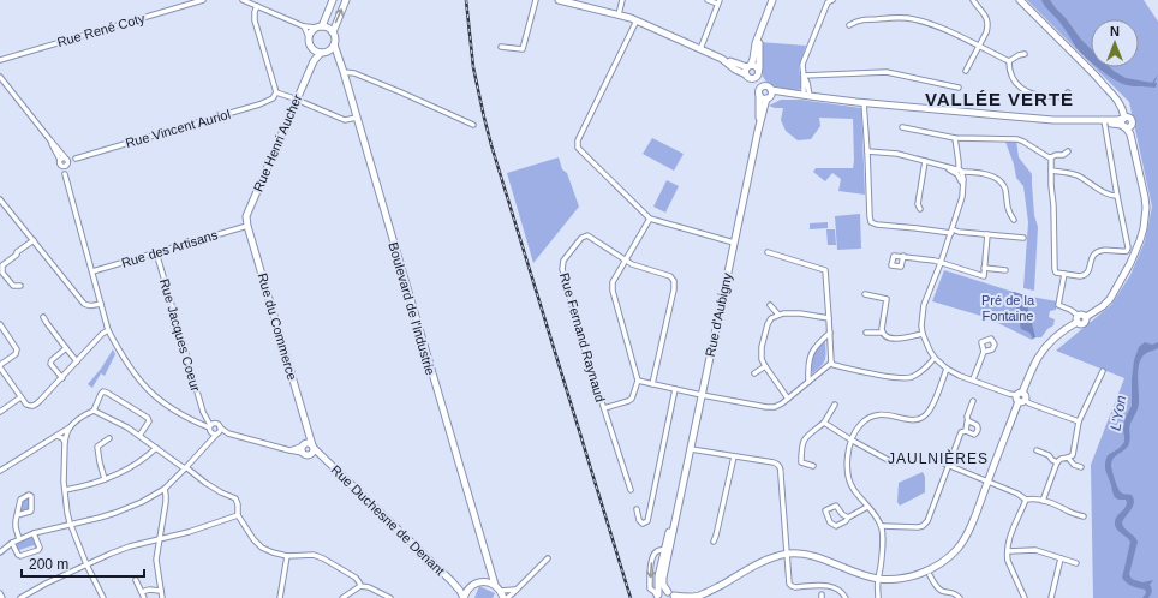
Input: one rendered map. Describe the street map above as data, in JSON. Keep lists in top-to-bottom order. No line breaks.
{"streets":{"street":["Rue René Coty","Rue Vincent Auriol","Rue Henri Aucher","Rue des Artisans","Boulevard de l'Industrie","Rue d'Aubigny","Rue du Commerce","Rue Jacques Coeur","Rue Fernand Raynaud","Rue Duchesne de Denant"]},"crossings":[["Rue Henri Aucher","Rue des Artisans"],["Rue Henri Aucher","Boulevard de l'Industrie"],["Rue Henri Aucher","Rue du Commerce"],["Rue des Artisans","Rue du Commerce"],["Rue des Artisans","Rue Jacques Coeur"],["Rue du Commerce","Rue Duchesne de Denant"]],"districts":["VALLÉE VERTE","JAULNIÈRES"],"water":["L'Yon"],"parks":["Pré de la Fontaine"],"scale_bar":"200 m","north":"top"}
